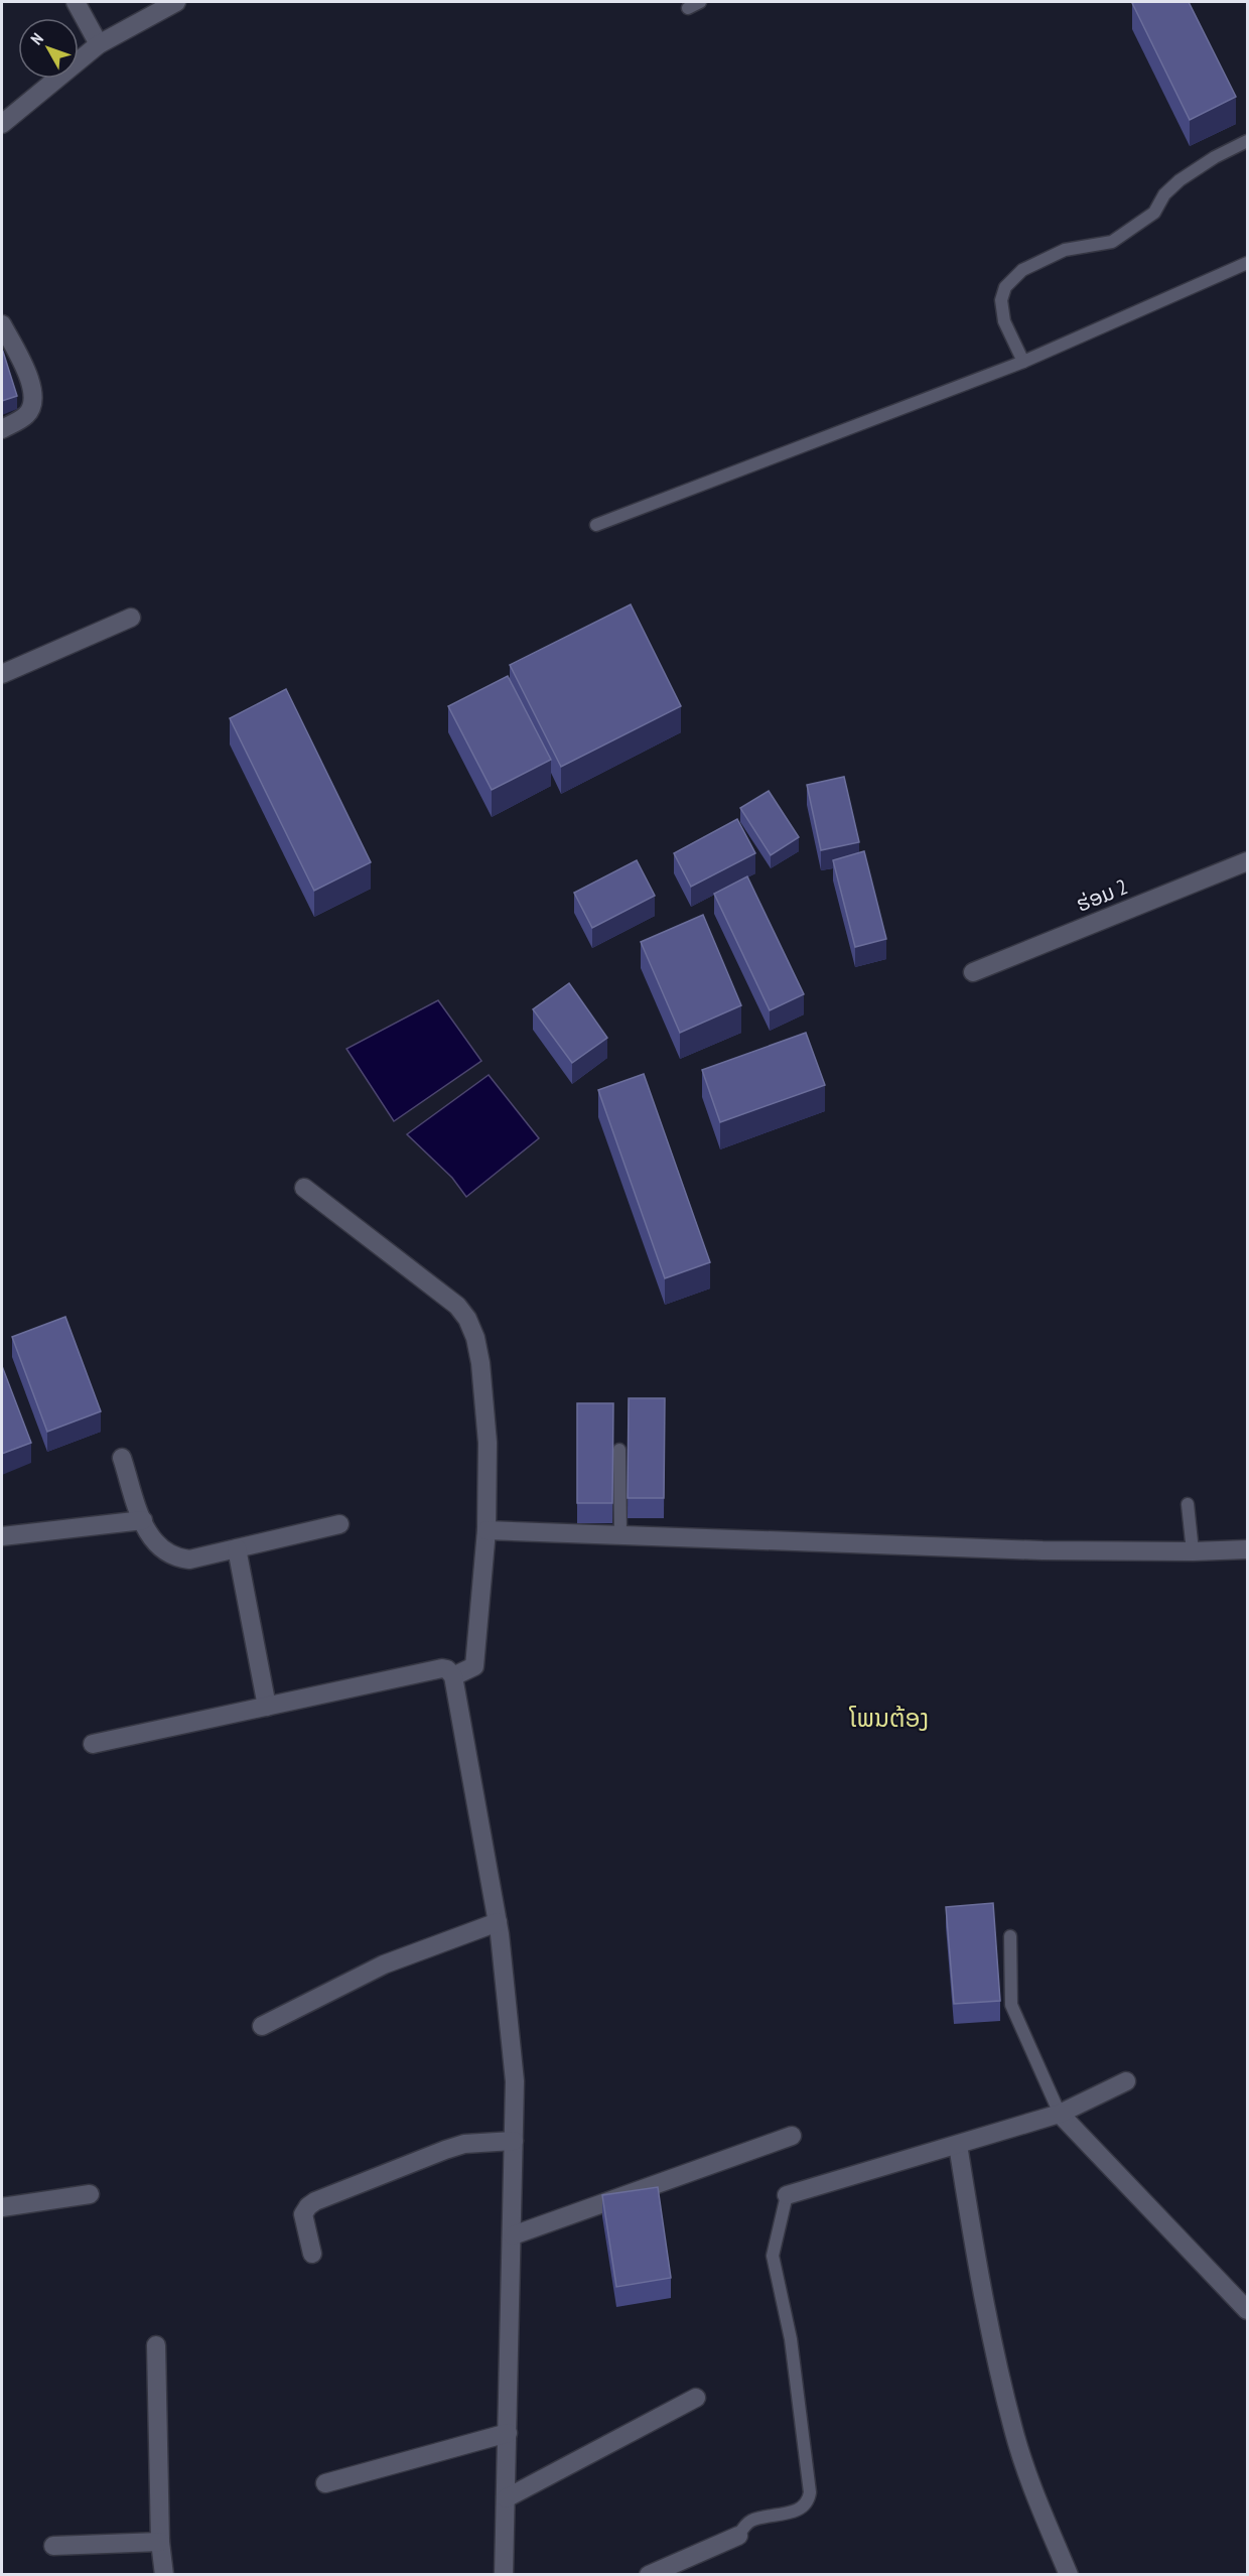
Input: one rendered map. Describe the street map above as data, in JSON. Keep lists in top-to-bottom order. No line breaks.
{"streets":{"street":["ຮ່ອມ 2"]},"districts":["ໂພນຕ້ອງ"],"north":"top left"}
